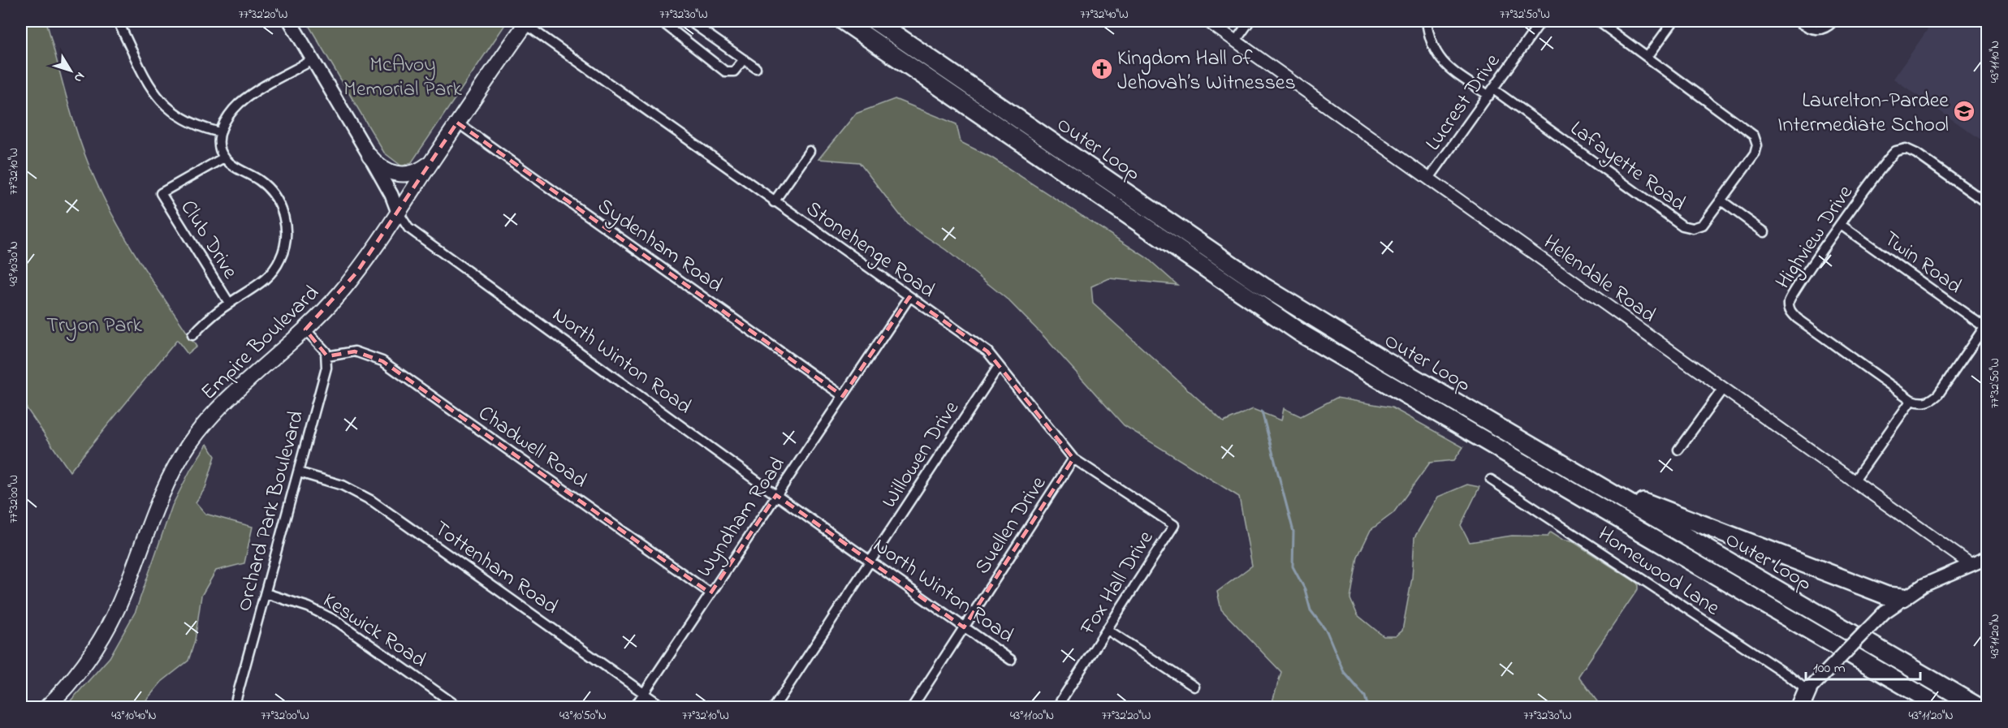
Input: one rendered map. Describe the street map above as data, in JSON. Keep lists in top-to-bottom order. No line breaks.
{"streets":{"highway":["Outer Loop"],"main road":["Empire Boulevard","North Winton Road"],"street":["Lucrest Drive","Lafayette Road","Highview Drive","Club Drive","Sydenham Road","Stonehenge Road","Twin Road","Helendale Road","Chadwell Road","Willowen Drive","Orchard Park Boulevard","Wyndham Road","Suellen Drive","Tottenham Road","Homewood Lane","Fox Hall Drive","Keswick Road"]},"crossings":[["Lucrest Drive","Lafayette Road"],["Lucrest Drive","Helendale Road"],["Highview Drive","Twin Road"],["Sydenham Road","Empire Boulevard"],["Sydenham Road","Wyndham Road"],["Stonehenge Road","Empire Boulevard"],["Stonehenge Road","Willowen Drive"],["Stonehenge Road","Wyndham Road"],["Stonehenge Road","Suellen Drive"],["Stonehenge Road","Fox Hall Drive"],["Empire Boulevard","North Winton Road"],["North Winton Road","Willowen Drive"],["North Winton Road","Wyndham Road"],["North Winton Road","Suellen Drive"],["Chadwell Road","Orchard Park Boulevard"],["Chadwell Road","Wyndham Road"],["Orchard Park Boulevard","Tottenham Road"],["Orchard Park Boulevard","Keswick Road"],["Wyndham Road","Tottenham Road"]],"parks":["McAvoy Memorial Park","Tryon Park"],"places":{"church":["Kingdom Hall of Jehovah’s Witnesses"],"school or university":["Laurelton-Pardee Intermediate School"]},"scale_bar":"100 m","north":"bottom right","coordinates":["77°32'20\"W","77°32'30\"W","77°32'40\"W","77°32'50\"W","43°11'10\"N","77°32'10\"W","43°10'30\"N","77°32'00\"W","43°11'20\"N","43°10'40\"N","43°10'50\"N","43°11'00\"N"]}
